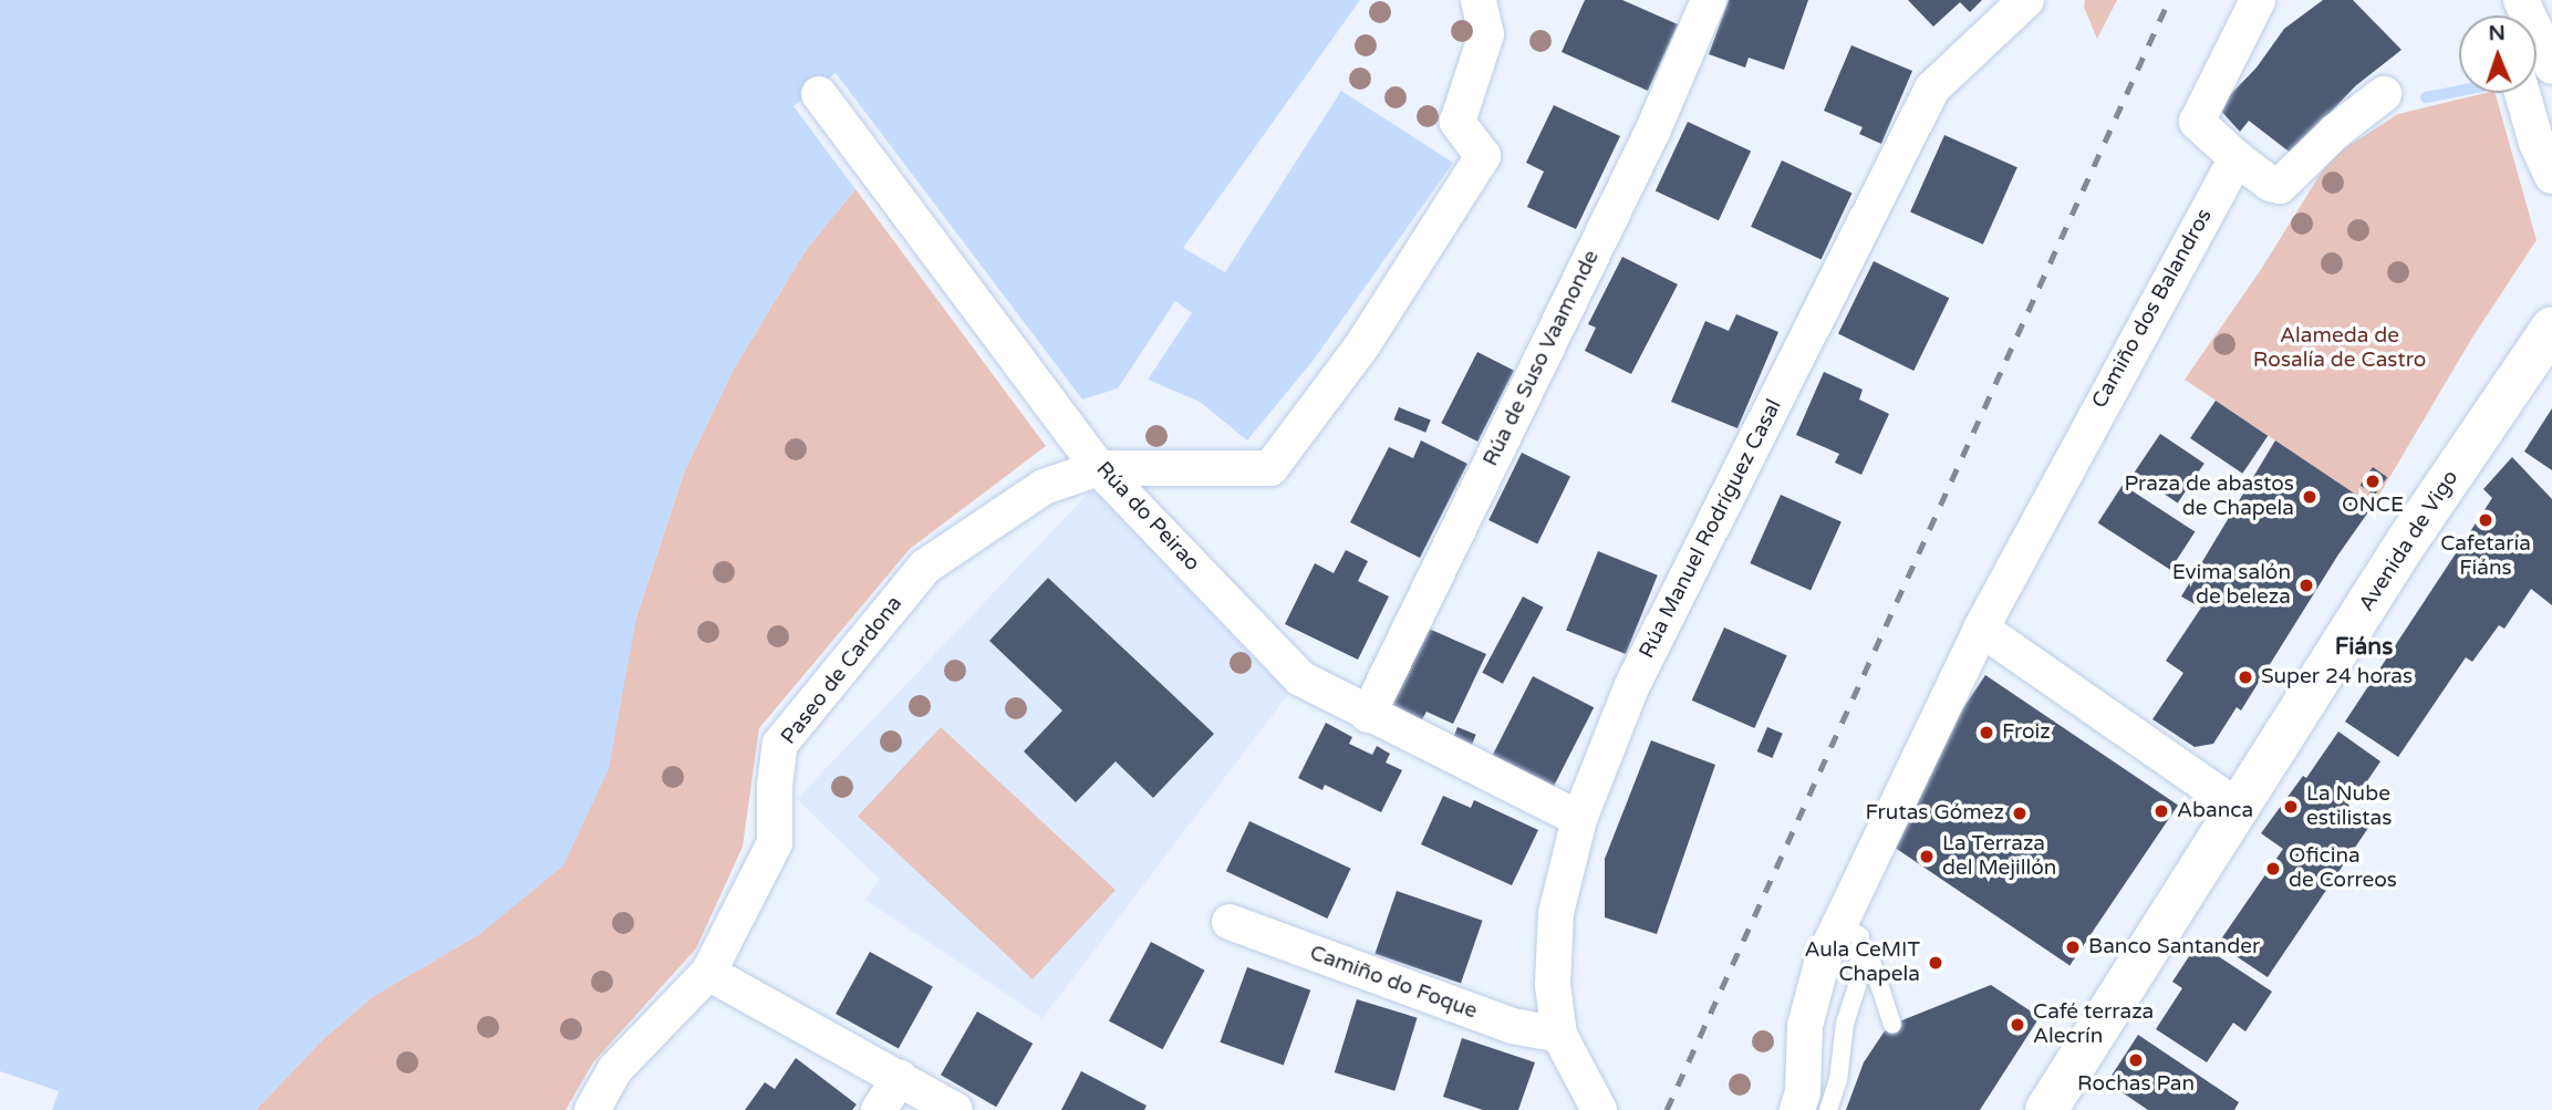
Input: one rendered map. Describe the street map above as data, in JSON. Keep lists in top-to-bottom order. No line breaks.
{"streets":{"main road":["Avenida de Vigo"],"street":["Camiño dos Balandros","Rúa de Suso Vaamonde","Rúa do Peirao","Rúa Manuel Rodríguez Casal","Paseo de Cardona","Camiño do Foque"]},"crossings":[["Rúa de Suso Vaamonde","Rúa do Peirao"],["Rúa do Peirao","Rúa Manuel Rodríguez Casal"],["Rúa do Peirao","Paseo de Cardona"],["Rúa Manuel Rodríguez Casal","Camiño do Foque"]],"districts":["Fiáns"],"parks":["Alameda de Rosalía de Castro"],"places":["ONCE","Praza de abastos de Chapela","Cafetaría Fiáns","Evima salón de beleza","Super 24 horas","Froiz","La Nube estilistas","Abanca","Frutas Gómez","La Terraza del Mejillón","Oficina de Correos","Banco Santander","Aula CeMIT Chapela","Café terraza Alecrín","Rochas Pan"],"north":"top"}
